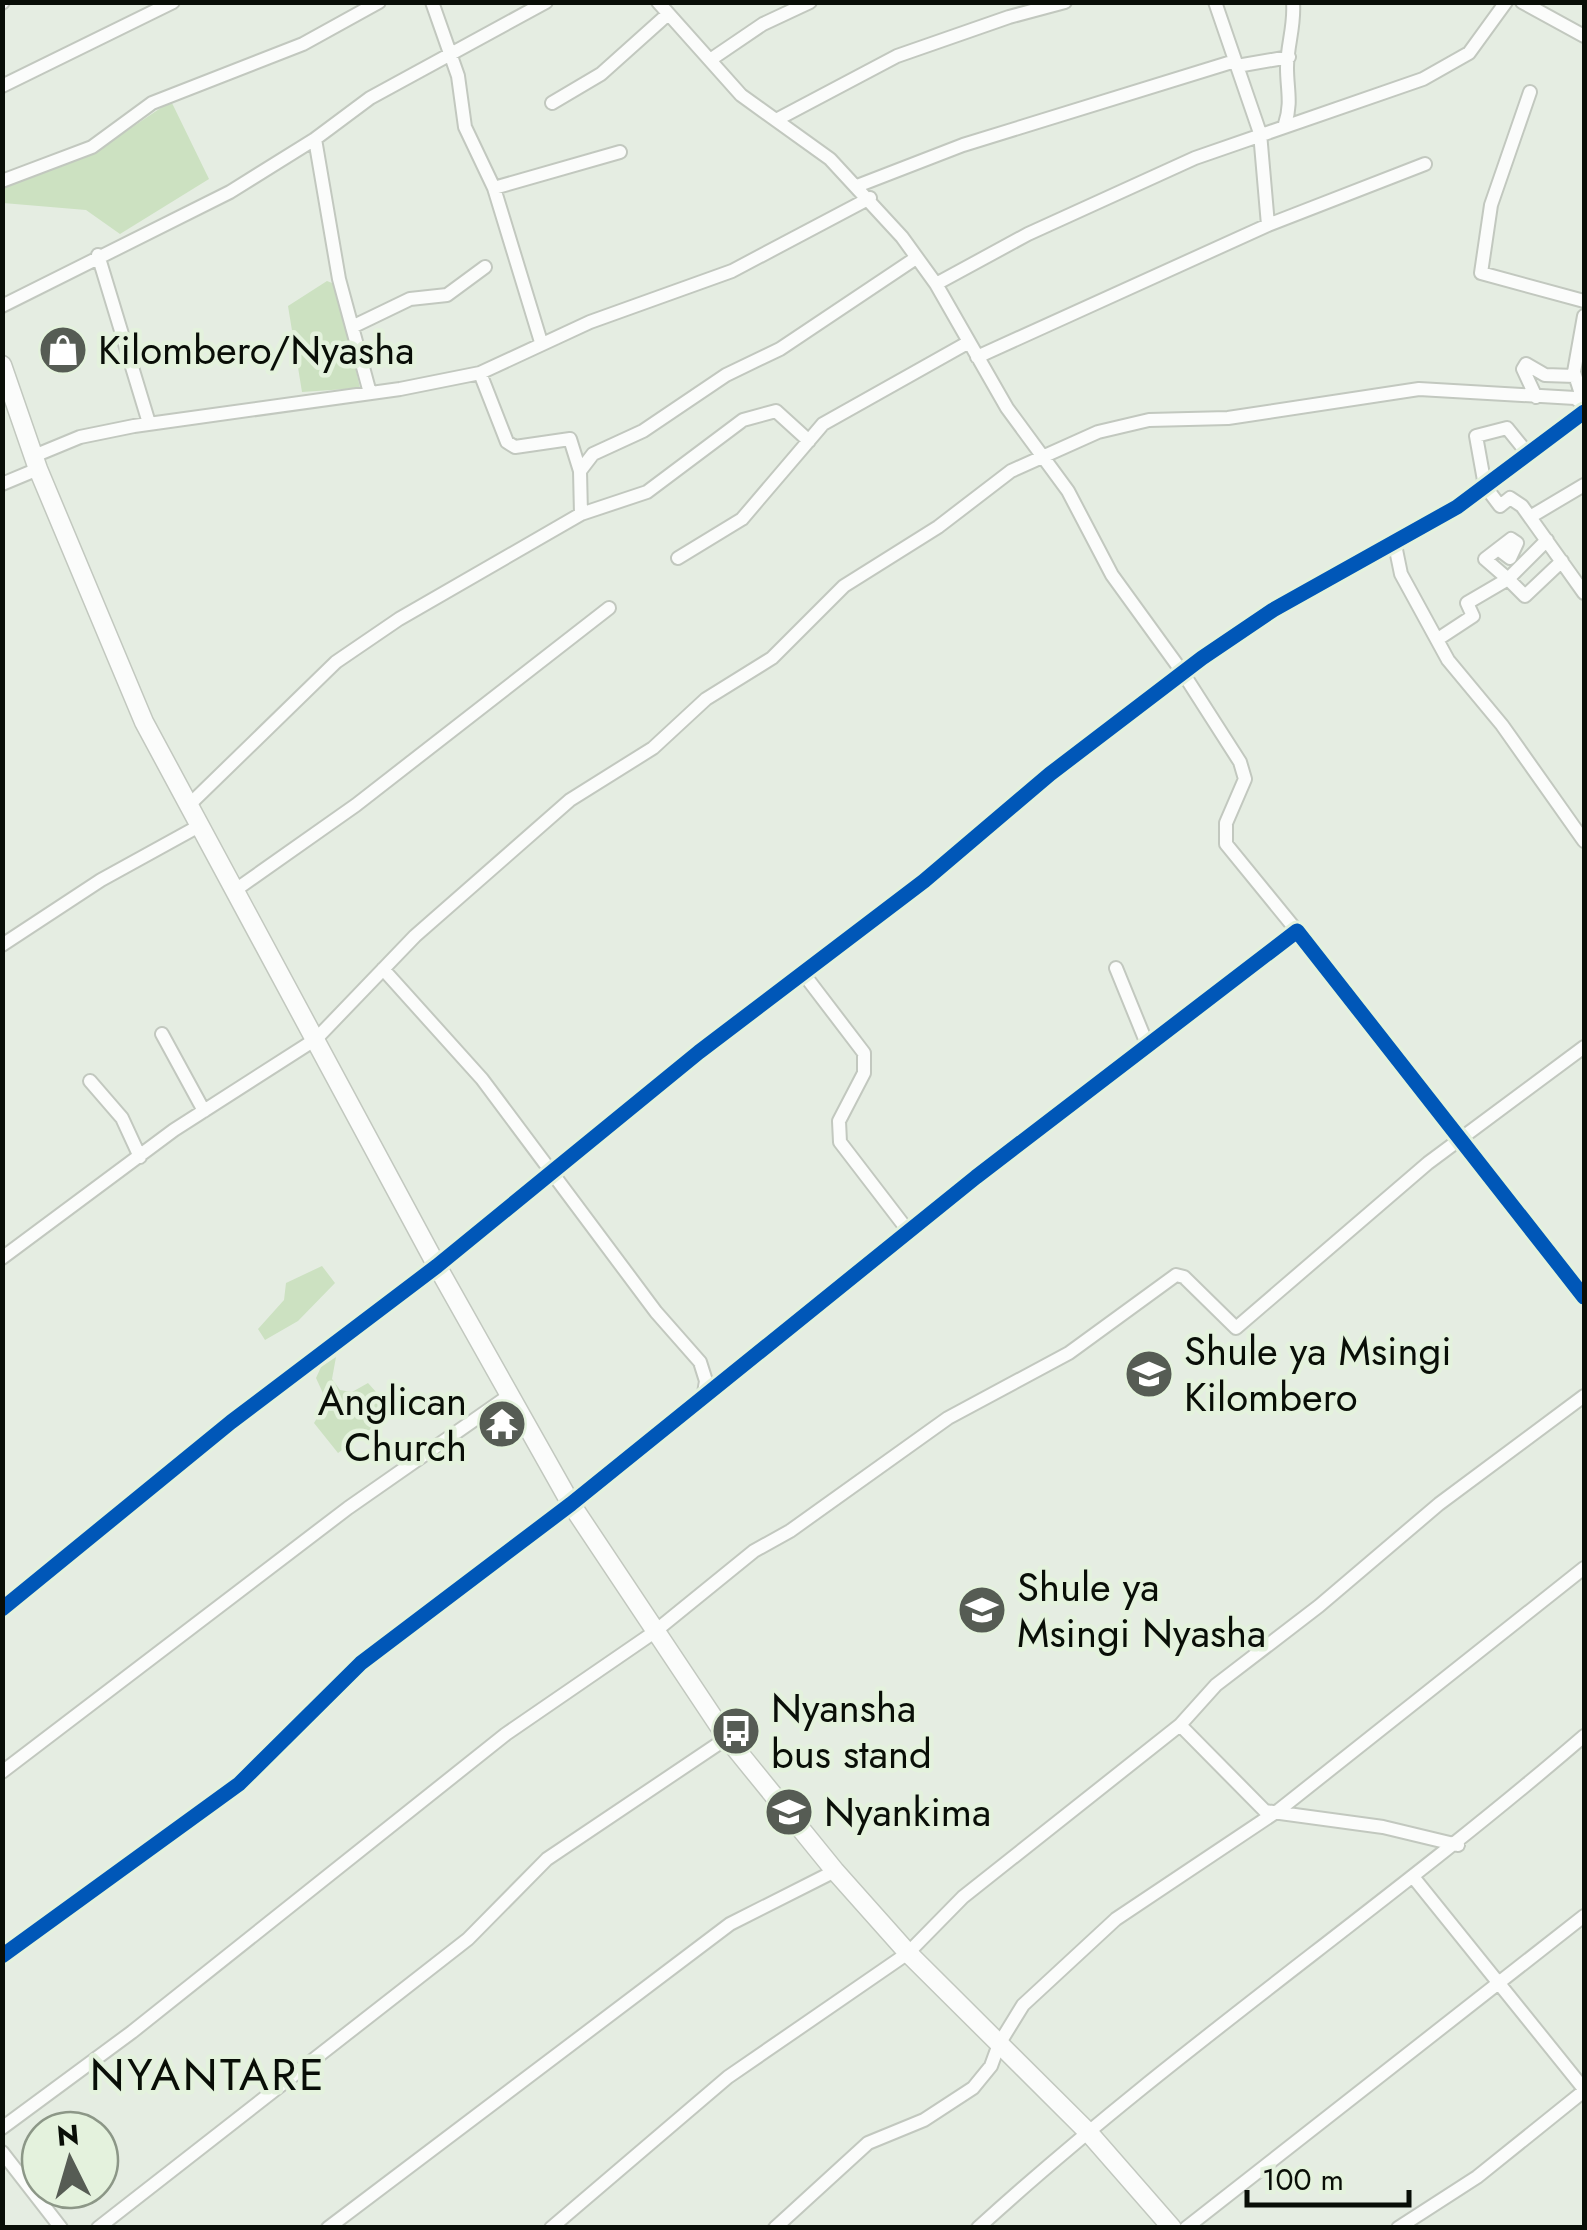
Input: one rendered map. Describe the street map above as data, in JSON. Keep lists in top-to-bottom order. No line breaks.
{"districts":["NYANTARE"],"places":{"shop":["Kilombero/Nyasha"],"school or university":["Shule ya Msingi Kilombero","Shule ya Msingi Nyasha","Nyankima"],"temple":["Anglican Church"],"bus stop":["Nyansha bus stand"]},"scale_bar":"100 m","north":"top"}
